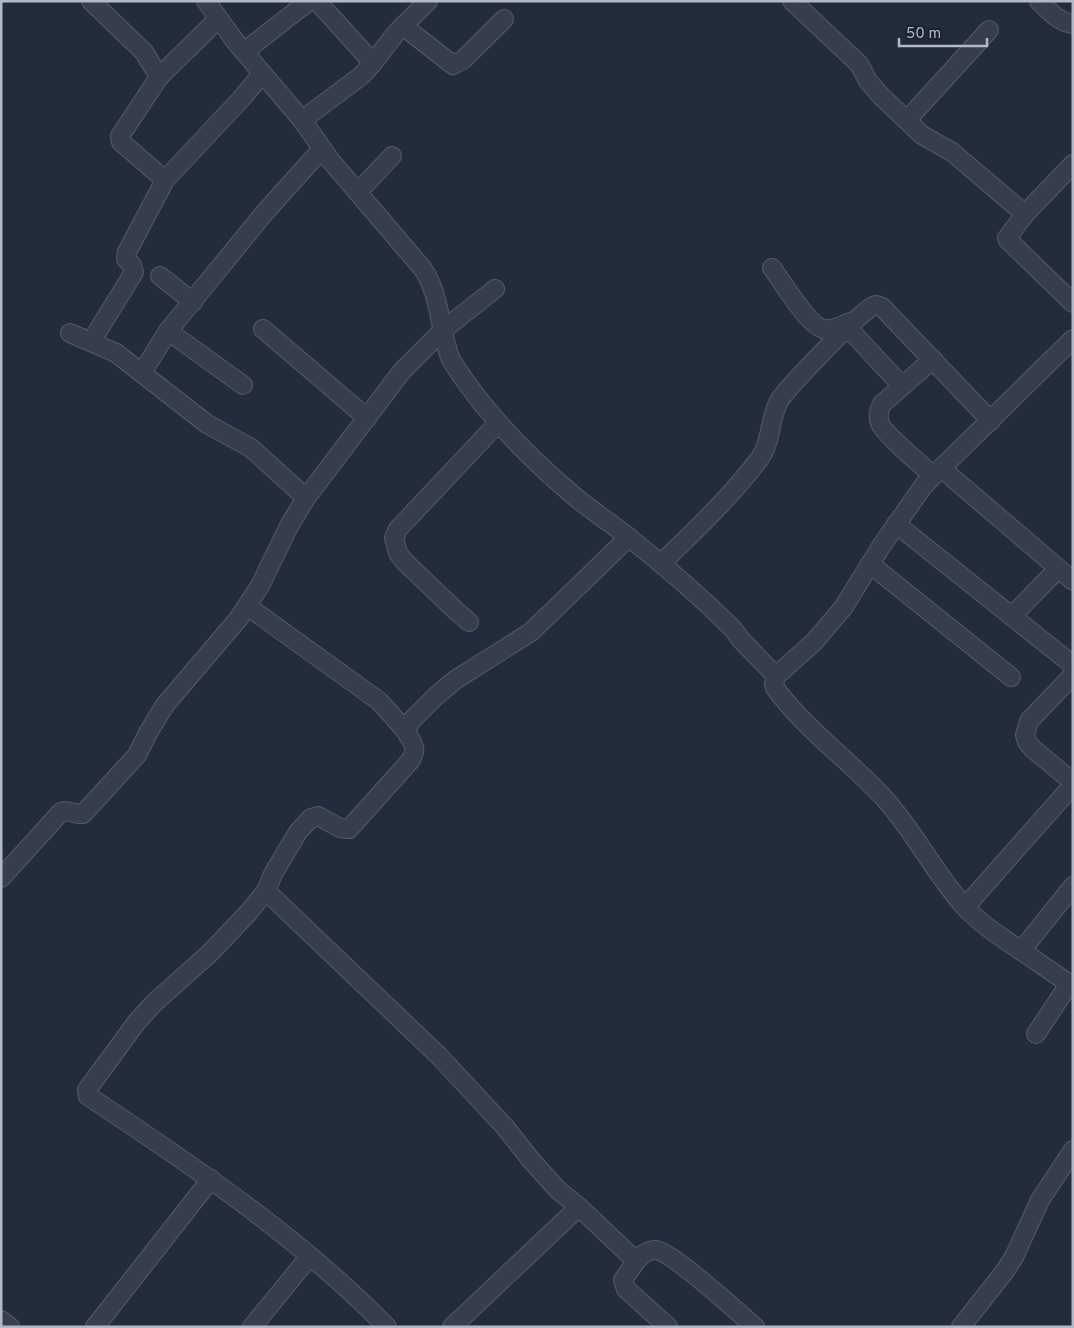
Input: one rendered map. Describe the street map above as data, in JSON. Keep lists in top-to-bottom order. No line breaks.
{"scale_bar":"50 m"}
